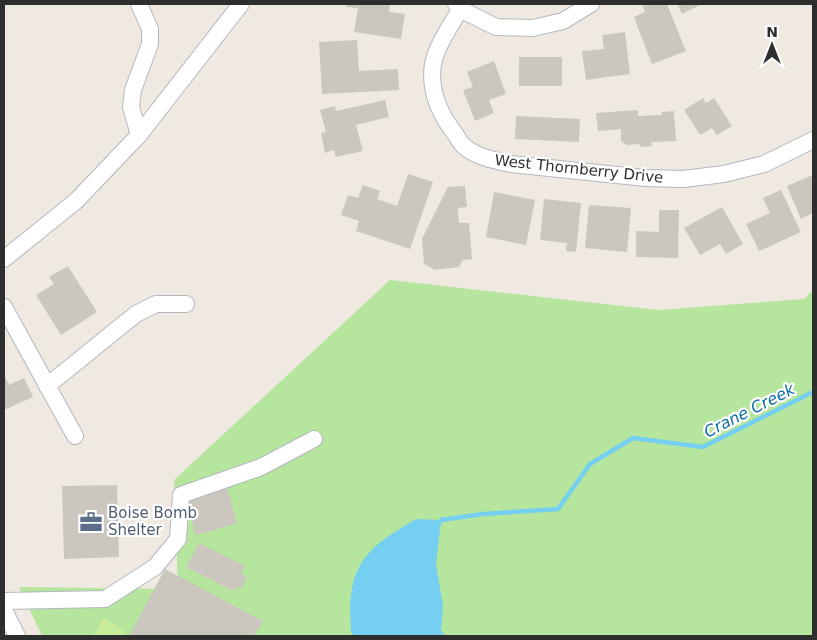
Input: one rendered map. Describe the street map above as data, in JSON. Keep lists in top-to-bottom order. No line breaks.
{"streets":{"street":["West Thornberry Drive"]},"water":["Crane Creek"],"places":{"office":["Boise Bomb Shelter"]},"north":"top"}
